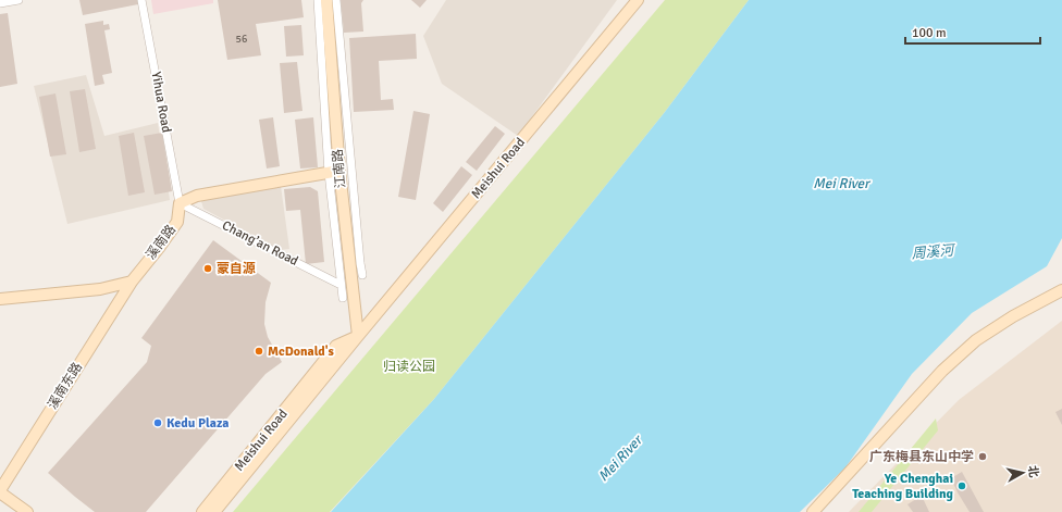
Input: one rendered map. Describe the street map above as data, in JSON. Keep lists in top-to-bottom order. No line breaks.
{"streets":{"main road":["江南路","Meishui Road","溪南路","溪南东路"],"street":["Yihua Road","Chang’an Road"]},"crossings":[["Yihua Road","溪南路"],["Yihua Road","Chang’an Road"],["江南路","Meishui Road"],["溪南路","Chang’an Road"],["溪南路","溪南东路"]],"water":["Mei River","周溪河"],"parks":["归读公园"],"places":["蒙自源","McDonald's","Kedu Plaza","广东梅县东山中学","Ye Chenghai Teaching Building"],"house_numbers":["56"],"scale_bar":"100 m","north":"right"}
